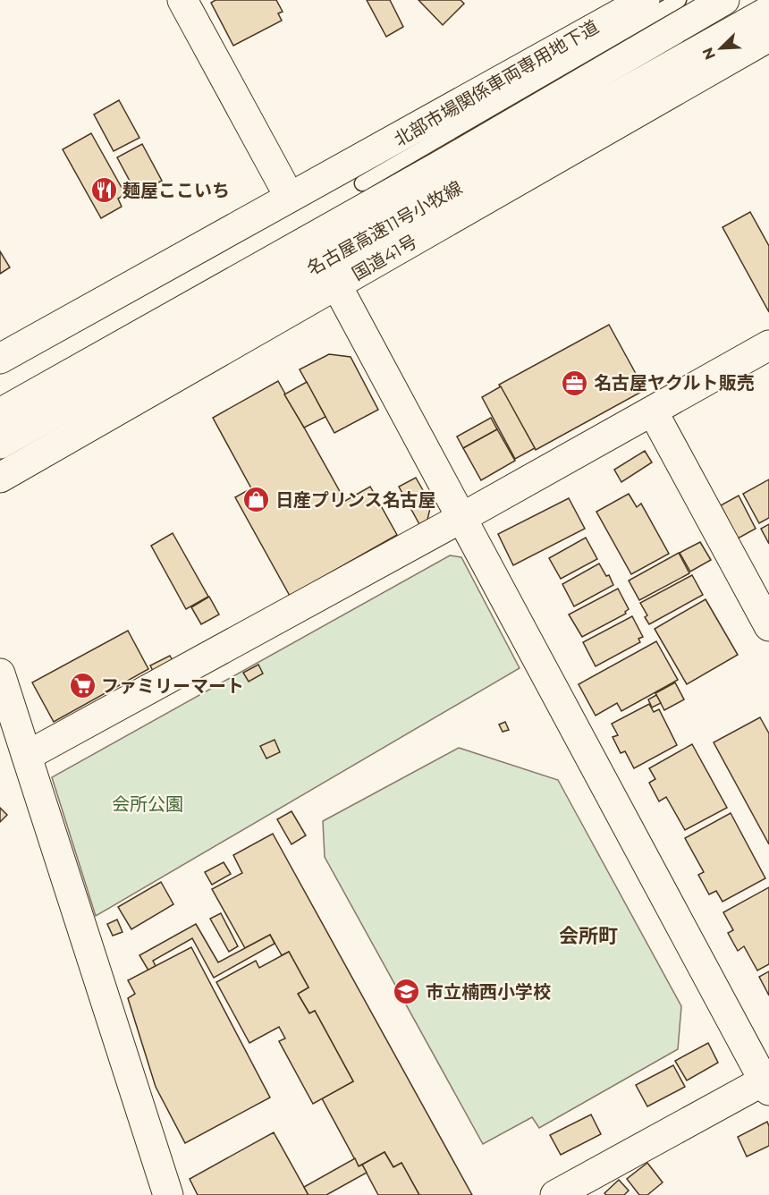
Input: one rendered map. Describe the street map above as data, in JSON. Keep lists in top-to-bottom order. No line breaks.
{"streets":{"main road":["名古屋高速11号小牧線","国道41号"],"lane":["北部市場関係車両専用地下道"]},"districts":["会所町"],"parks":["会所公園"],"places":{"restaurant":["麺屋ここいち"],"office":["名古屋ヤクルト販売"],"shop":["日産プリンス名古屋"],"supermarket":["ファミリーマート"],"school or university":["市立楠西小学校"]},"north":"bottom left"}
